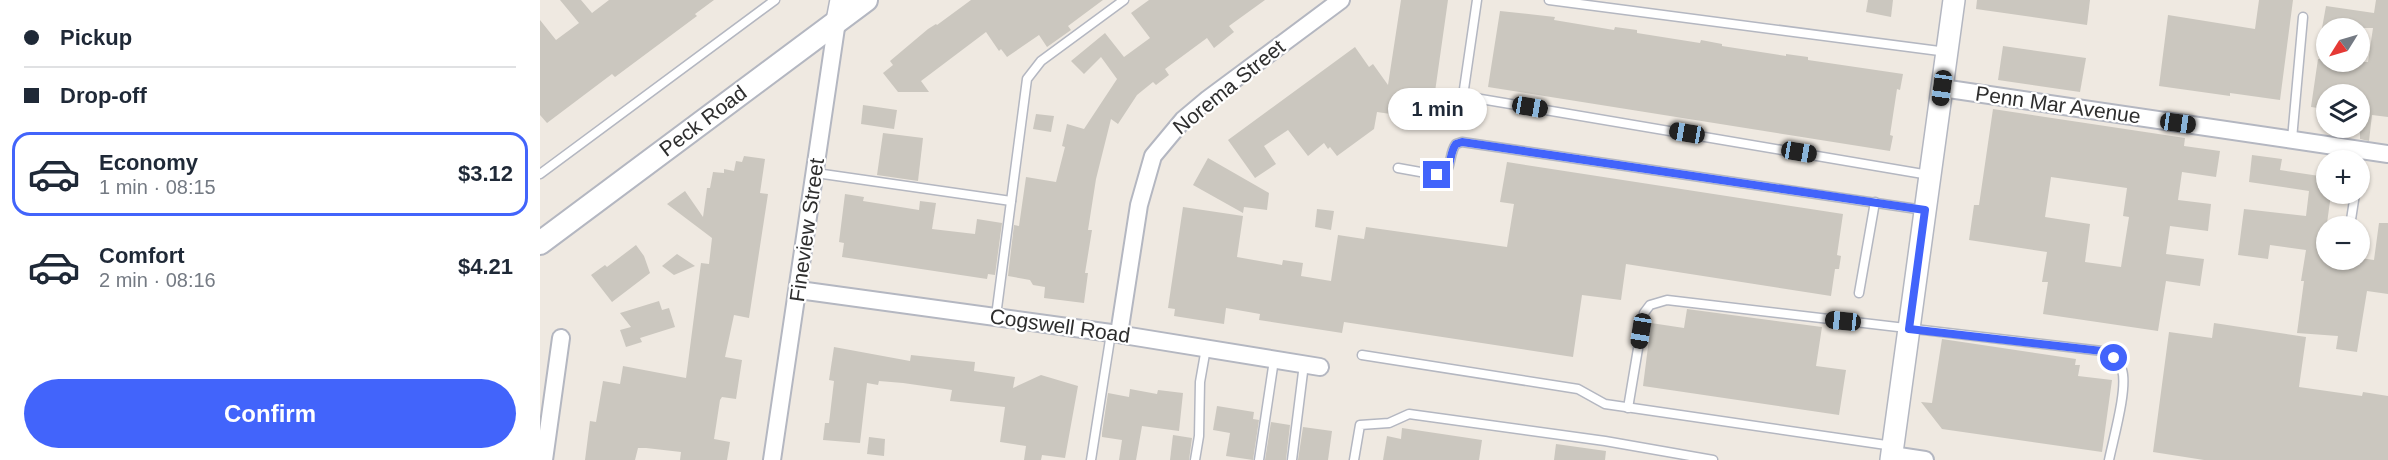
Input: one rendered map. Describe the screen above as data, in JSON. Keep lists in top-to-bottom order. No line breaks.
{"streets":{"main road":["Peck Road"],"street":["Norema Street","Penn Mar Avenue","Fineview Street","Cogswell Road"]},"crossings":[["Norema Street","Cogswell Road"],["Peck Road","Fineview Street"],["Fineview Street","Cogswell Road"]],"north":"bottom left","page":{"banner":["Pickup","Drop-off"],"map_buttons":["+","−"],"bubble":"1 min","list":[{"name":"Economy","note":"1 min · 08:15","value":"$3.12"},{"name":"Comfort","note":"2 min · 08:16","value":"$4.21"}],"buttons":"Confirm"}}
